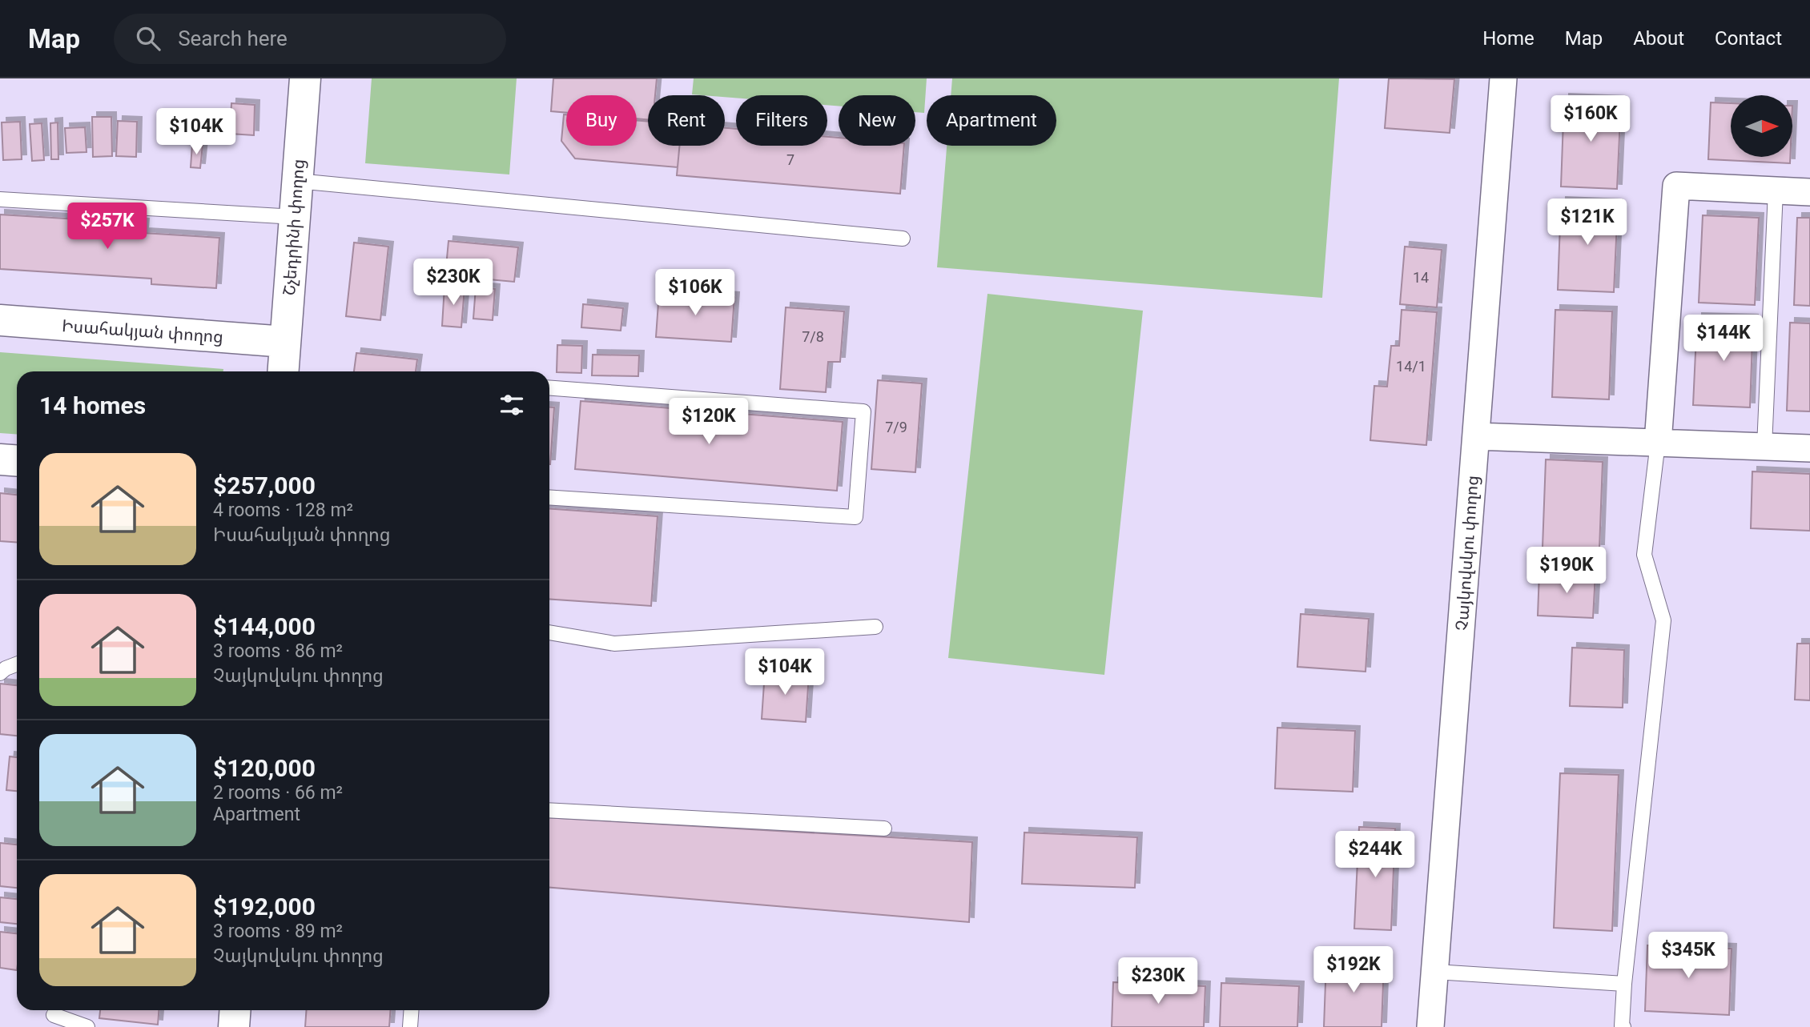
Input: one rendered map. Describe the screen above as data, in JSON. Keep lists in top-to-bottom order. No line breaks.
{"streets":{"street":["Շչեդրինի փողոց","Իսահակյան փողոց","Չայկովսկու փողոց"]},"crossings":[["Շչեդրինի փողոց","Իսահակյան փողոց"]],"house_numbers":["7","14","7/8","14/1","7/9"],"north":"right","page":{"header":"Map","search":"Search here","nav":["Home","Map","About","Contact"],"price":["$160K","$104K","$121K","$257K","$230K","$106K","$144K","$120K","$190K","$104K","$244K","$345K","$192K","$230K"],"chip":["Buy","Rent","Filters","New","Apartment"],"heading":"14 homes","list":[{"name":"$257,000","note":"4 rooms · 128 m² · Իսահակյան փողոց"},{"name":"$144,000","note":"3 rooms · 86 m² · Չայկովսկու փողոց"},{"name":"$120,000","note":"2 rooms · 66 m² · Apartment"},{"name":"$192,000","note":"3 rooms · 89 m² · Չայկովսկու փողոց"}]}}
